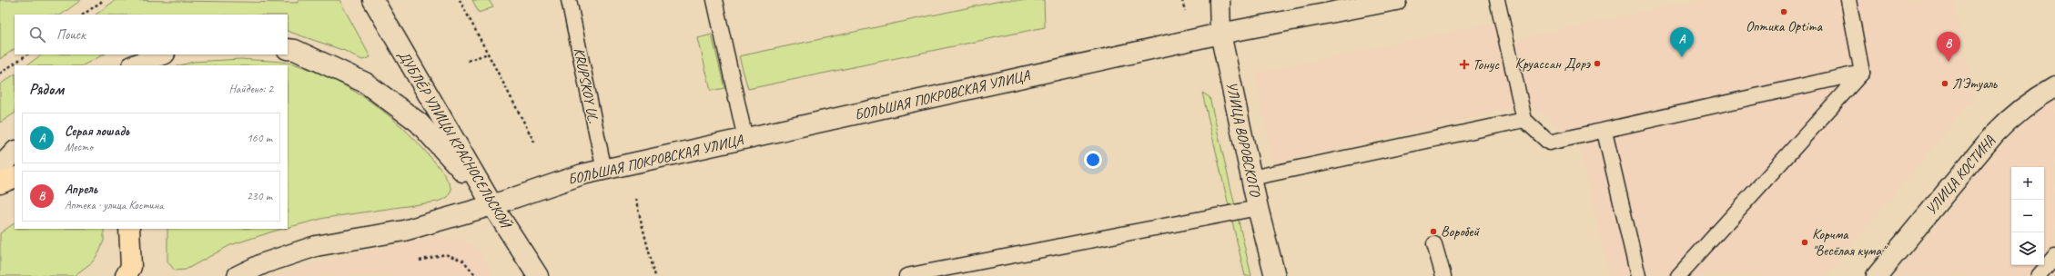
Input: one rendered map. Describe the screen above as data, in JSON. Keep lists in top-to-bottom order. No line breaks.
{"streets":{"main road":["БОЛЬШАЯ ПОКРОВСКАЯ УЛИЦА","ДУБЛЁР УЛИЦЫ КРАСНОСЕЛЬСКОЙ","УЛИЦА ВОРОВСКОГО","УЛИЦА КОСТИНА"],"lane":["KRUPSKOY UL."]},"crossings":[["KRUPSKOY UL.","БОЛЬШАЯ ПОКРОВСКАЯ УЛИЦА"],["БОЛЬШАЯ ПОКРОВСКАЯ УЛИЦА","ДУБЛЁР УЛИЦЫ КРАСНОСЕЛЬСКОЙ"],["БОЛЬШАЯ ПОКРОВСКАЯ УЛИЦА","УЛИЦА ВОРОВСКОГО"]],"places":{"other":["Оптика Optima","Круассан Дорэ","Л'Этуаль","Воробей","Корчма \"Весёлая кума\""],"health":["Тонус"]},"page":{"search":"Поиск","pins":["A","B"],"heading":["Рядом","Найдено: 2"],"list":[{"mark":"A","name":"Серая лошадь","note":"Место","value":"160 m"},{"mark":"B","name":"Апрель","note":"Аптека · улица Костина","value":"230 m"}],"map_buttons":["+","−"]}}
